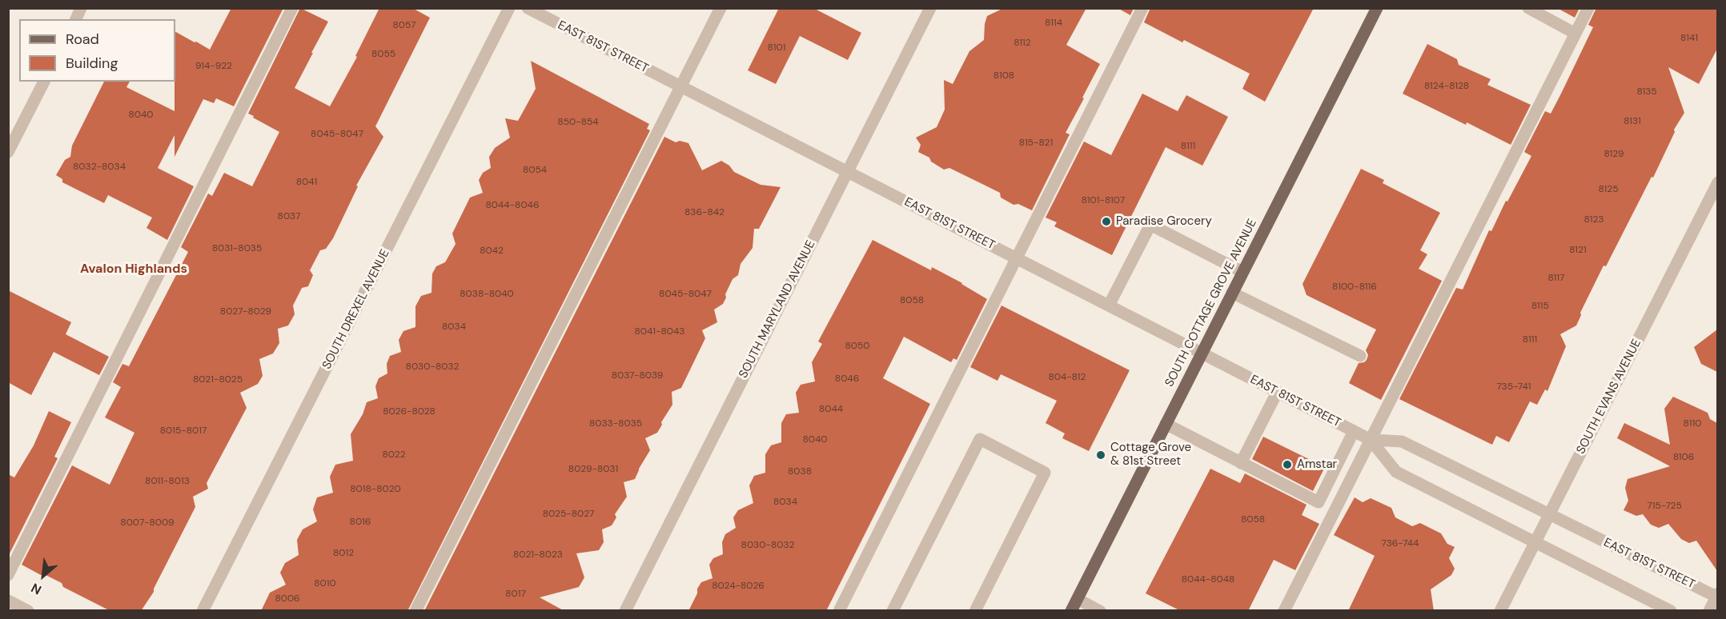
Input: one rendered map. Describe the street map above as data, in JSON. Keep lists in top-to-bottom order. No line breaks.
{"streets":{"main road":["SOUTH COTTAGE GROVE AVENUE"],"street":["EAST 81ST STREET","SOUTH DREXEL AVENUE","SOUTH MARYLAND AVENUE","SOUTH EVANS AVENUE"]},"crossings":[["EAST 81ST STREET","SOUTH COTTAGE GROVE AVENUE"],["EAST 81ST STREET","SOUTH MARYLAND AVENUE"],["EAST 81ST STREET","SOUTH EVANS AVENUE"]],"districts":["Avalon Highlands"],"places":["Paradise Grocery","Cottage Grove & 81st Street","Amstar"],"house_numbers":["8114","8057","8141","8112","8101","8055","914-922","8108","8124-8128","8135","8040","8131","850-854","8045-8047","815-821","8111","8129","8032-8034","8054","8041","8125","8101-8107","8044-8046","836-842","8037","8123","8031-8035","8121","8042","8117","8100-8116","8038-8040","8045-8047","8058","8115","8027-8029","8034","8041-8043","8111","8050","8030-8032","8037-8039","804-812","8046","8021-8025","735-741","8044","8026-8028","8033-8035","8110","8015-8017","8040","8022","8106","8029-8031","8038","8011-8013","8018-8020","8034","715-725","8025-8027","8058","8016","8007-8009","736-744","8030-8032","8012","8021-8023","8044-8048","8010","8024-8026","8017","8006"],"legend":["Road","Building"],"north":"bottom left"}
